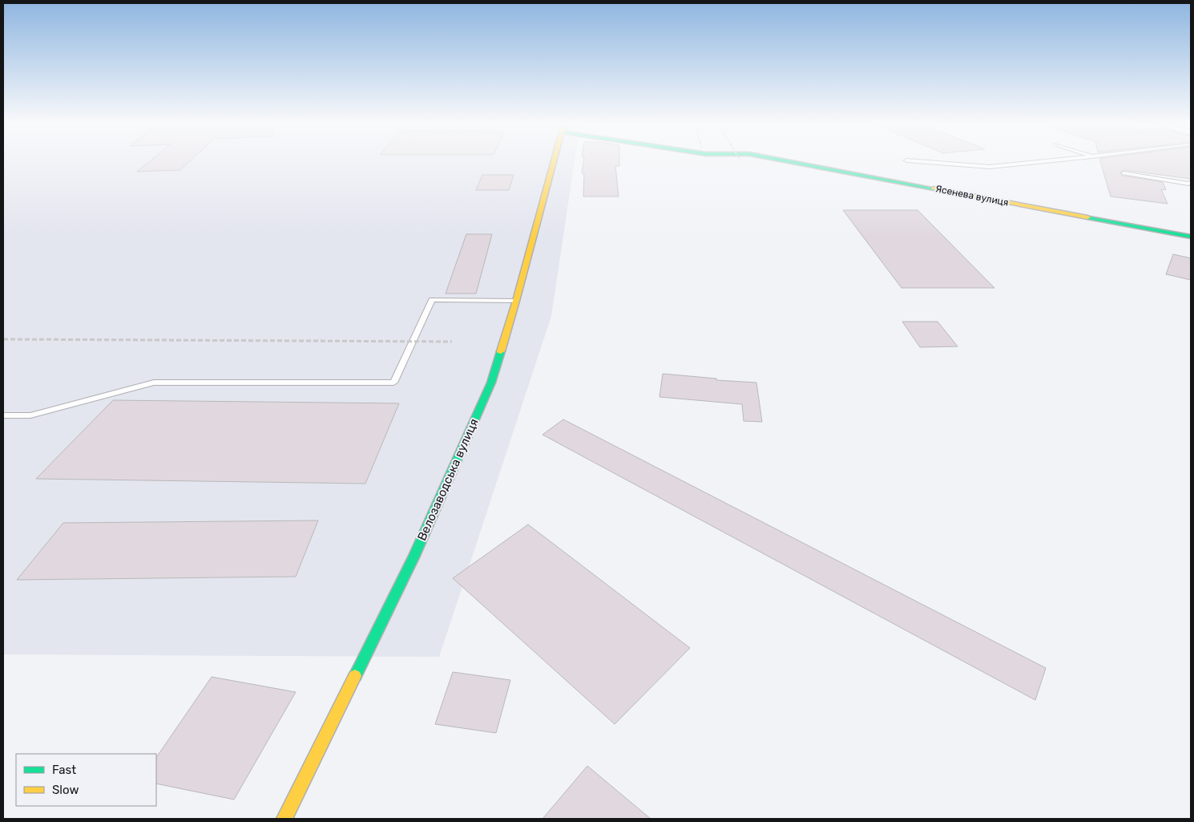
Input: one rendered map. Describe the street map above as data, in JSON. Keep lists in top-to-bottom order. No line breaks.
{"streets":{"street":["Ясенева вулиця","Велозаводська вулиця"]},"legend":["Fast","Slow"]}
